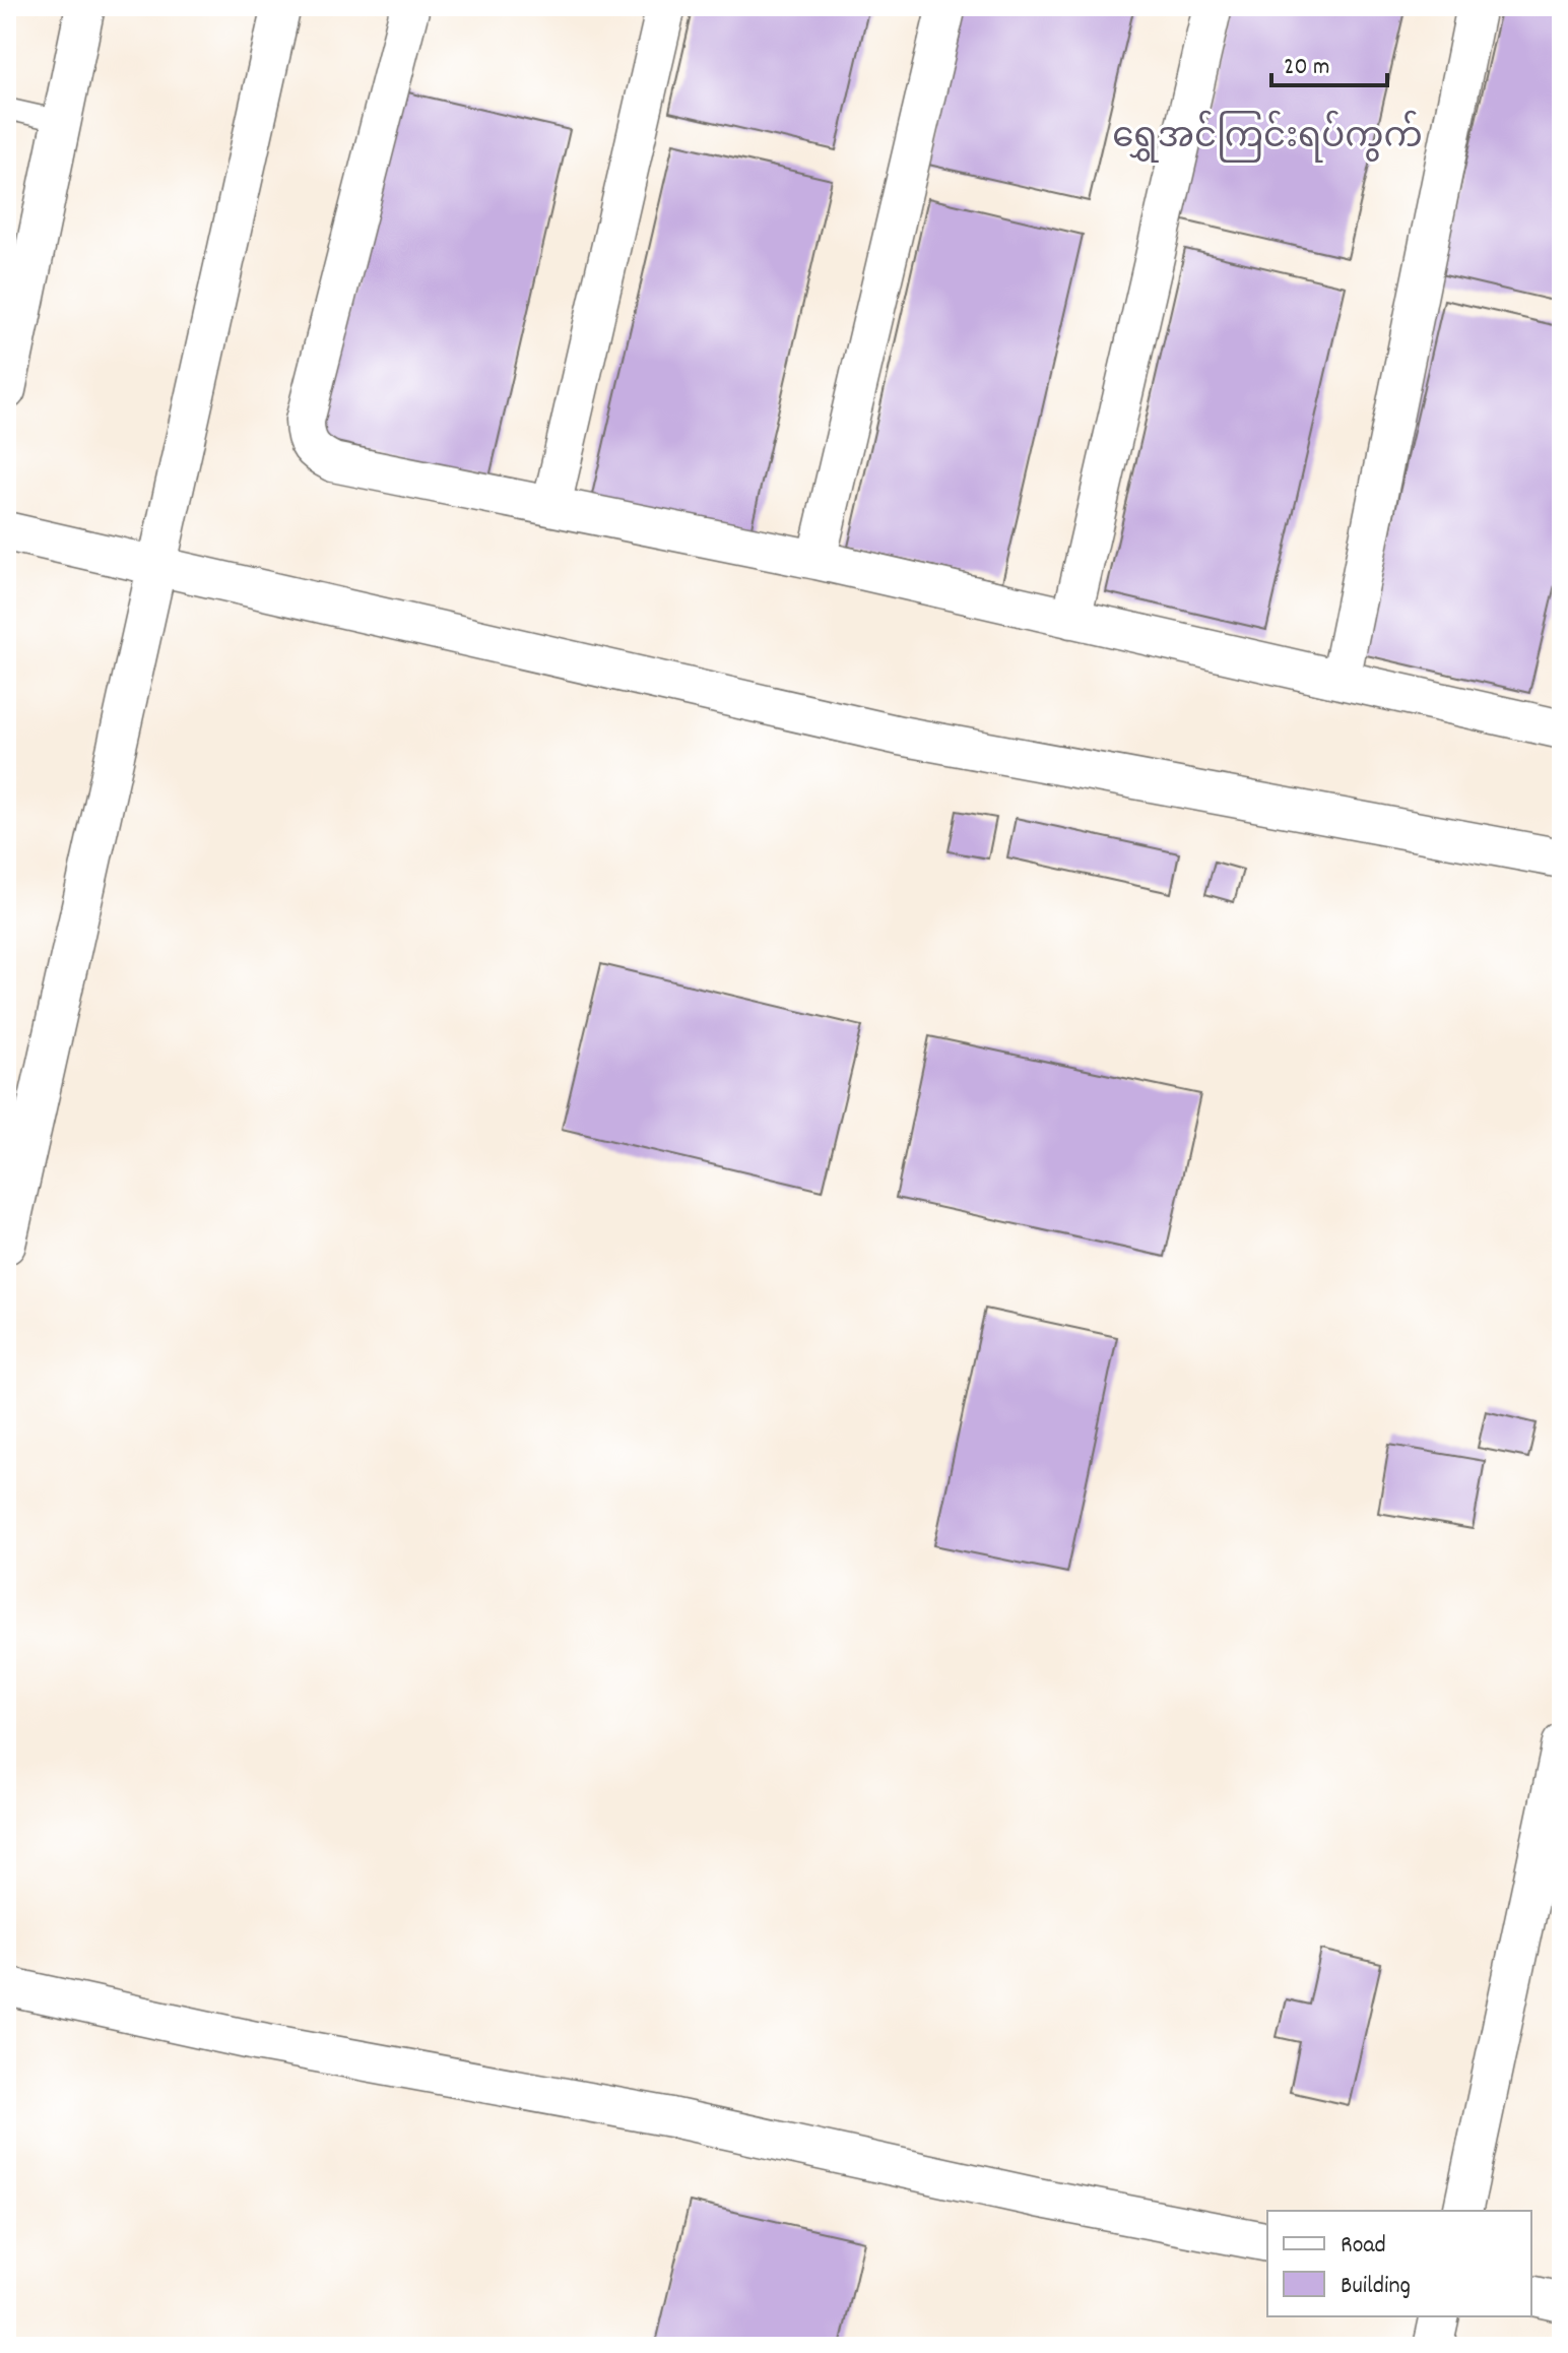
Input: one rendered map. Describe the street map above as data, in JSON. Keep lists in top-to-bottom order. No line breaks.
{"districts":["ရွှေအင်ကြင်းရပ်ကွက်"],"legend":["Road","Building"],"scale_bar":"20 m"}
